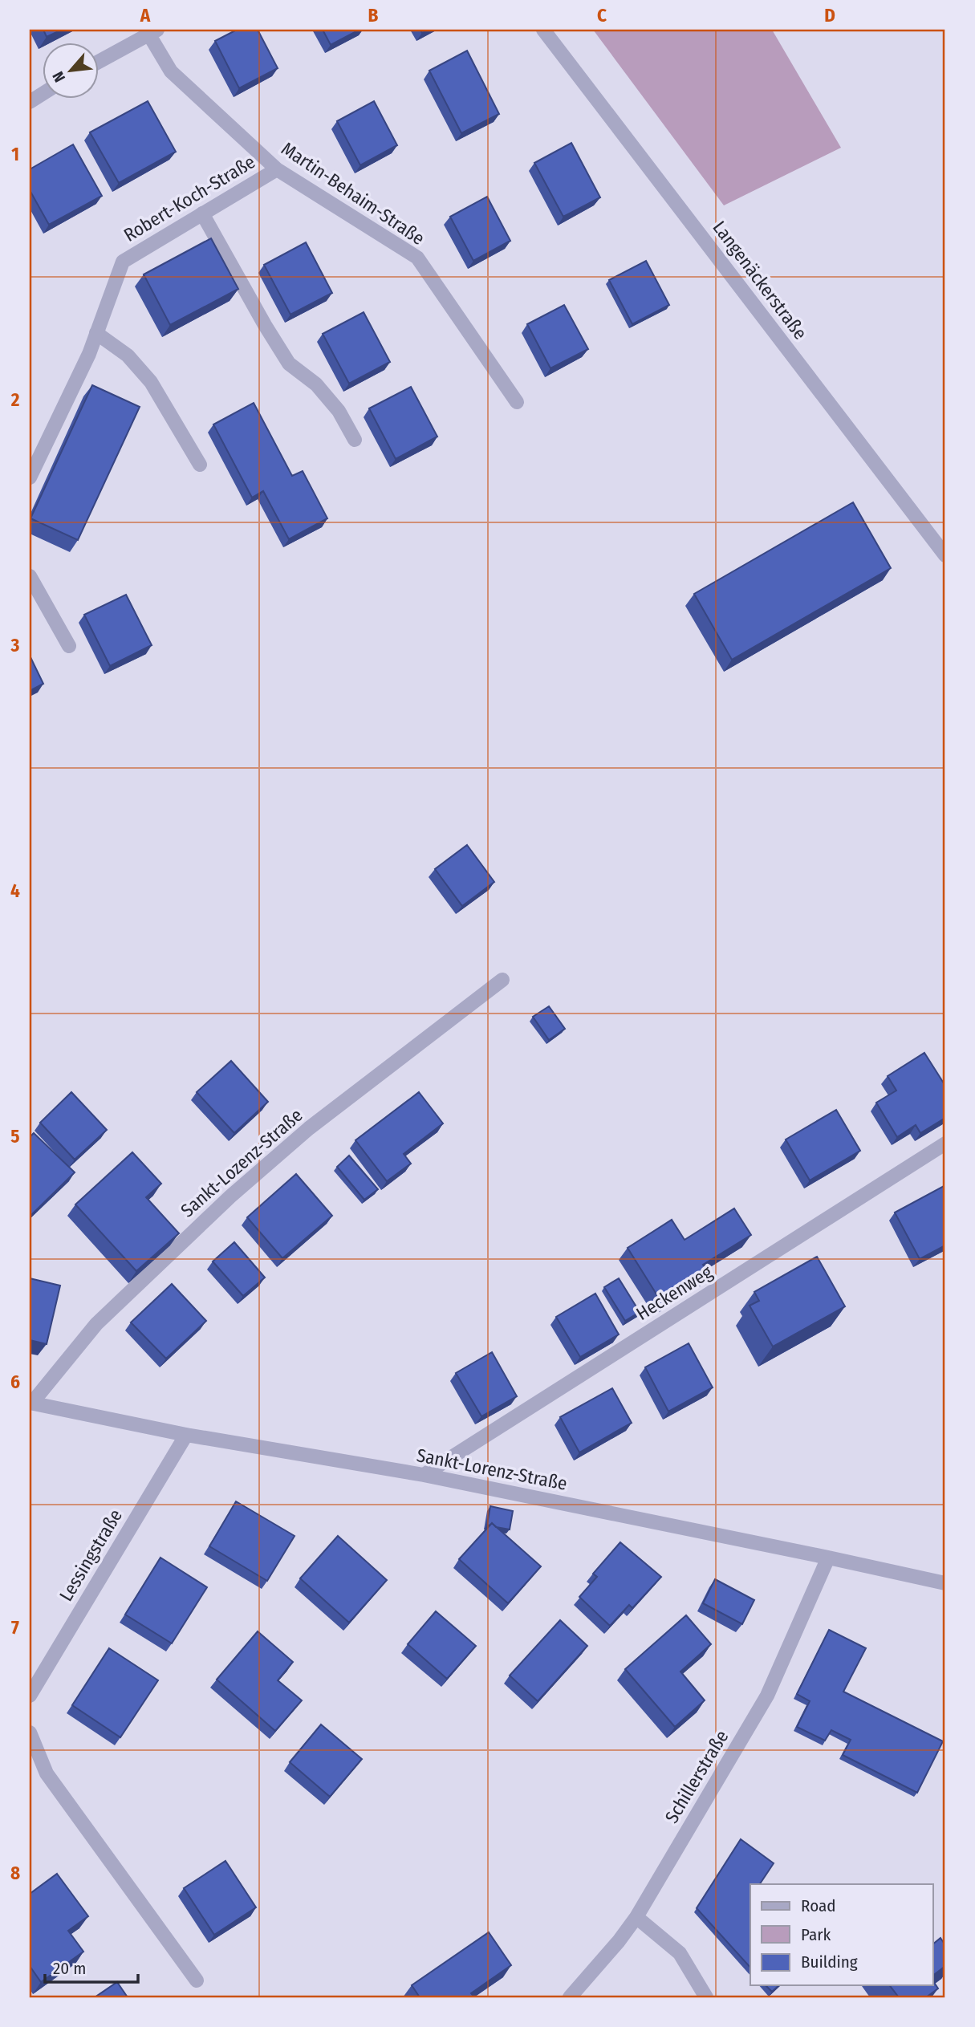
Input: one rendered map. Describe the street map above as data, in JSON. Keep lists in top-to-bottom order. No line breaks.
{"streets":{"street":["Martin-Behaim-Straße","Robert-Koch-Straße","Langenäckerstraße","Sankt-Lozenz-Straße","Heckenweg","Sankt-Lorenz-Straße","Lessingstraße","Schillerstraße"]},"crossings":[["Martin-Behaim-Straße","Robert-Koch-Straße"],["Sankt-Lozenz-Straße","Sankt-Lorenz-Straße"],["Heckenweg","Sankt-Lorenz-Straße"],["Sankt-Lorenz-Straße","Lessingstraße"],["Sankt-Lorenz-Straße","Schillerstraße"]],"legend":["Road","Park","Building"],"scale_bar":"20 m","north":"bottom left","grid":{"columns":["A","B","C","D"],"rows":["1","2","3","4","5","6","7","8"]}}
